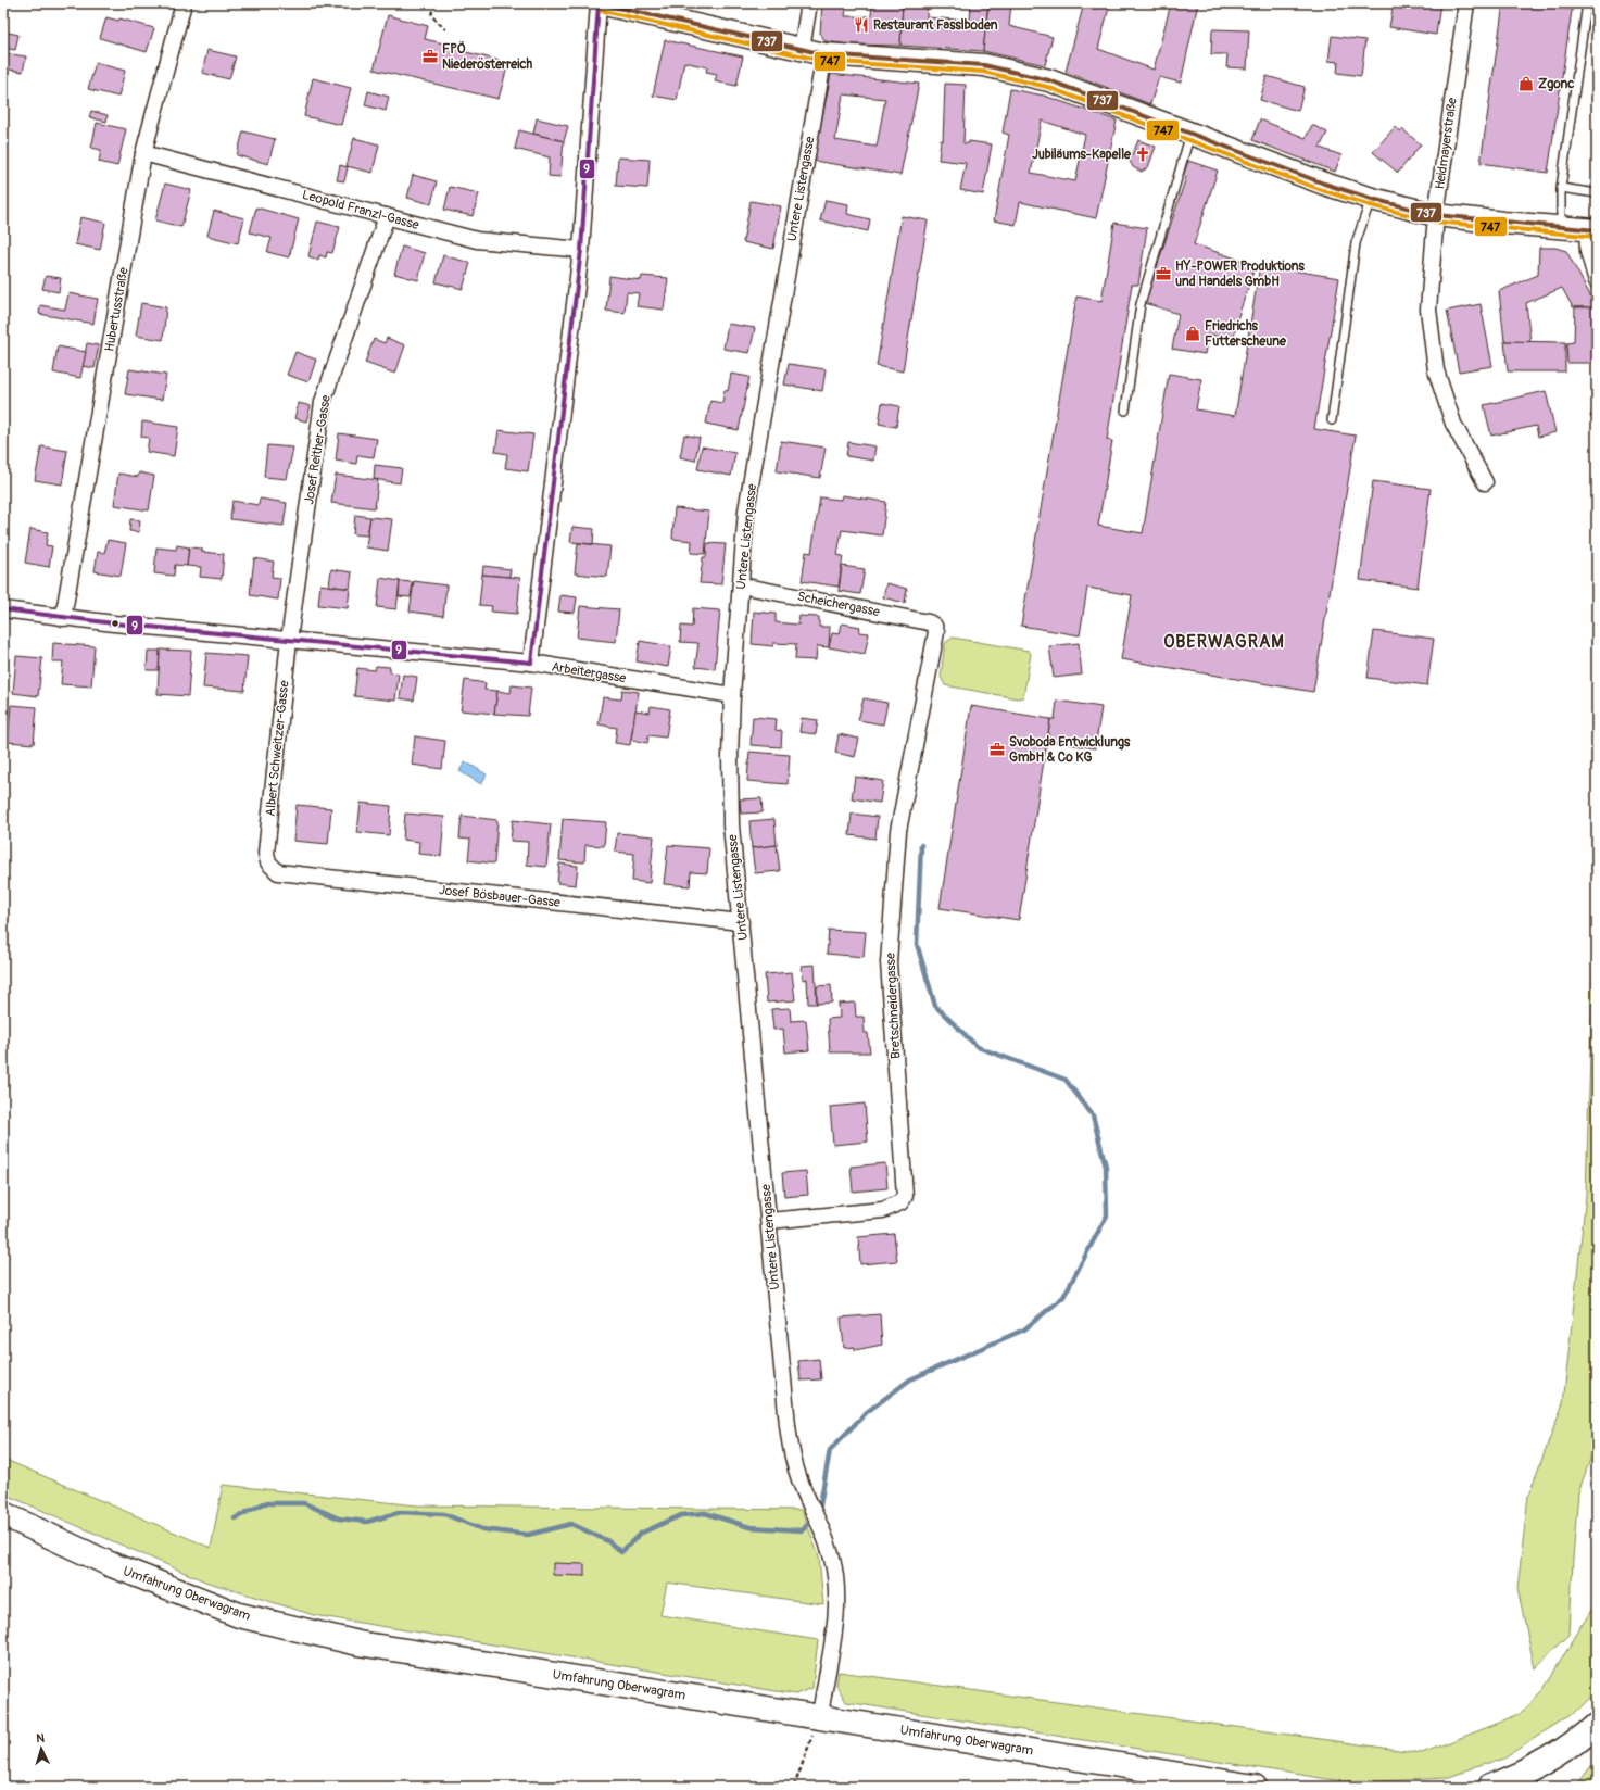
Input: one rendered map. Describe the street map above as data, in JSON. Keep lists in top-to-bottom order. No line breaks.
{"streets":{"main road":["Umfahrung Oberwagram"],"street":["Heidmayerstraße","Untere Listengasse","Leopold Franzl-Gasse","Hubertusstraße","Josef Reither-Gasse","Scheichergasse","Arbeitergasse","Albert Schweitzer-Gasse","Josef Bösbauer-Gasse","Bretschneidergasse"]},"crossings":[["Untere Listengasse","Scheichergasse"],["Untere Listengasse","Arbeitergasse"],["Untere Listengasse","Josef Bösbauer-Gasse"],["Untere Listengasse","Bretschneidergasse"],["Untere Listengasse","Umfahrung Oberwagram"],["Leopold Franzl-Gasse","Hubertusstraße"],["Leopold Franzl-Gasse","Josef Reither-Gasse"],["Hubertusstraße","Arbeitergasse"],["Josef Reither-Gasse","Arbeitergasse"],["Josef Reither-Gasse","Albert Schweitzer-Gasse"],["Scheichergasse","Bretschneidergasse"],["Arbeitergasse","Albert Schweitzer-Gasse"],["Albert Schweitzer-Gasse","Josef Bösbauer-Gasse"]],"districts":["OBERWAGRAM"],"places":{"restaurant":["Restaurant Fasslboden"],"office":["FPÖ Niederösterreich","HY-POWER Produktions und Handels GmbH","Svoboda Entwicklungs GmbH & Co KG"],"shop":["Zgonc","Friedrichs Futterscheune"],"church":["Jubiläums-Kapelle"]},"lines":["transit line 737","transit line 9","transit line 747"],"north":"top"}
